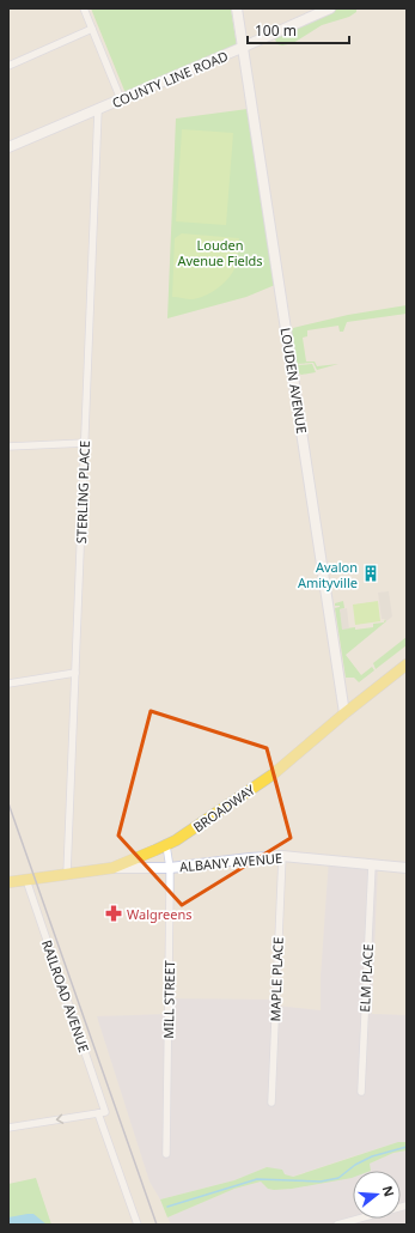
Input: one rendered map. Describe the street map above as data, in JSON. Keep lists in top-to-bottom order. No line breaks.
{"streets":{"main road":["BROADWAY"],"street":["COUNTY LINE ROAD","LOUDEN AVENUE","STERLING PLACE","ALBANY AVENUE","ELM PLACE","MAPLE PLACE","RAILROAD AVENUE","MILL STREET"]},"crossings":[["COUNTY LINE ROAD","LOUDEN AVENUE"],["COUNTY LINE ROAD","STERLING PLACE"],["LOUDEN AVENUE","BROADWAY"],["STERLING PLACE","BROADWAY"],["BROADWAY","ALBANY AVENUE"],["BROADWAY","RAILROAD AVENUE"],["BROADWAY","MILL STREET"],["ALBANY AVENUE","ELM PLACE"],["ALBANY AVENUE","MAPLE PLACE"],["ALBANY AVENUE","MILL STREET"]],"parks":["Louden Avenue Fields"],"places":{"building":["Avalon Amityville"],"pharmacy":["Walgreens"]},"scale_bar":"100 m","north":"right"}
